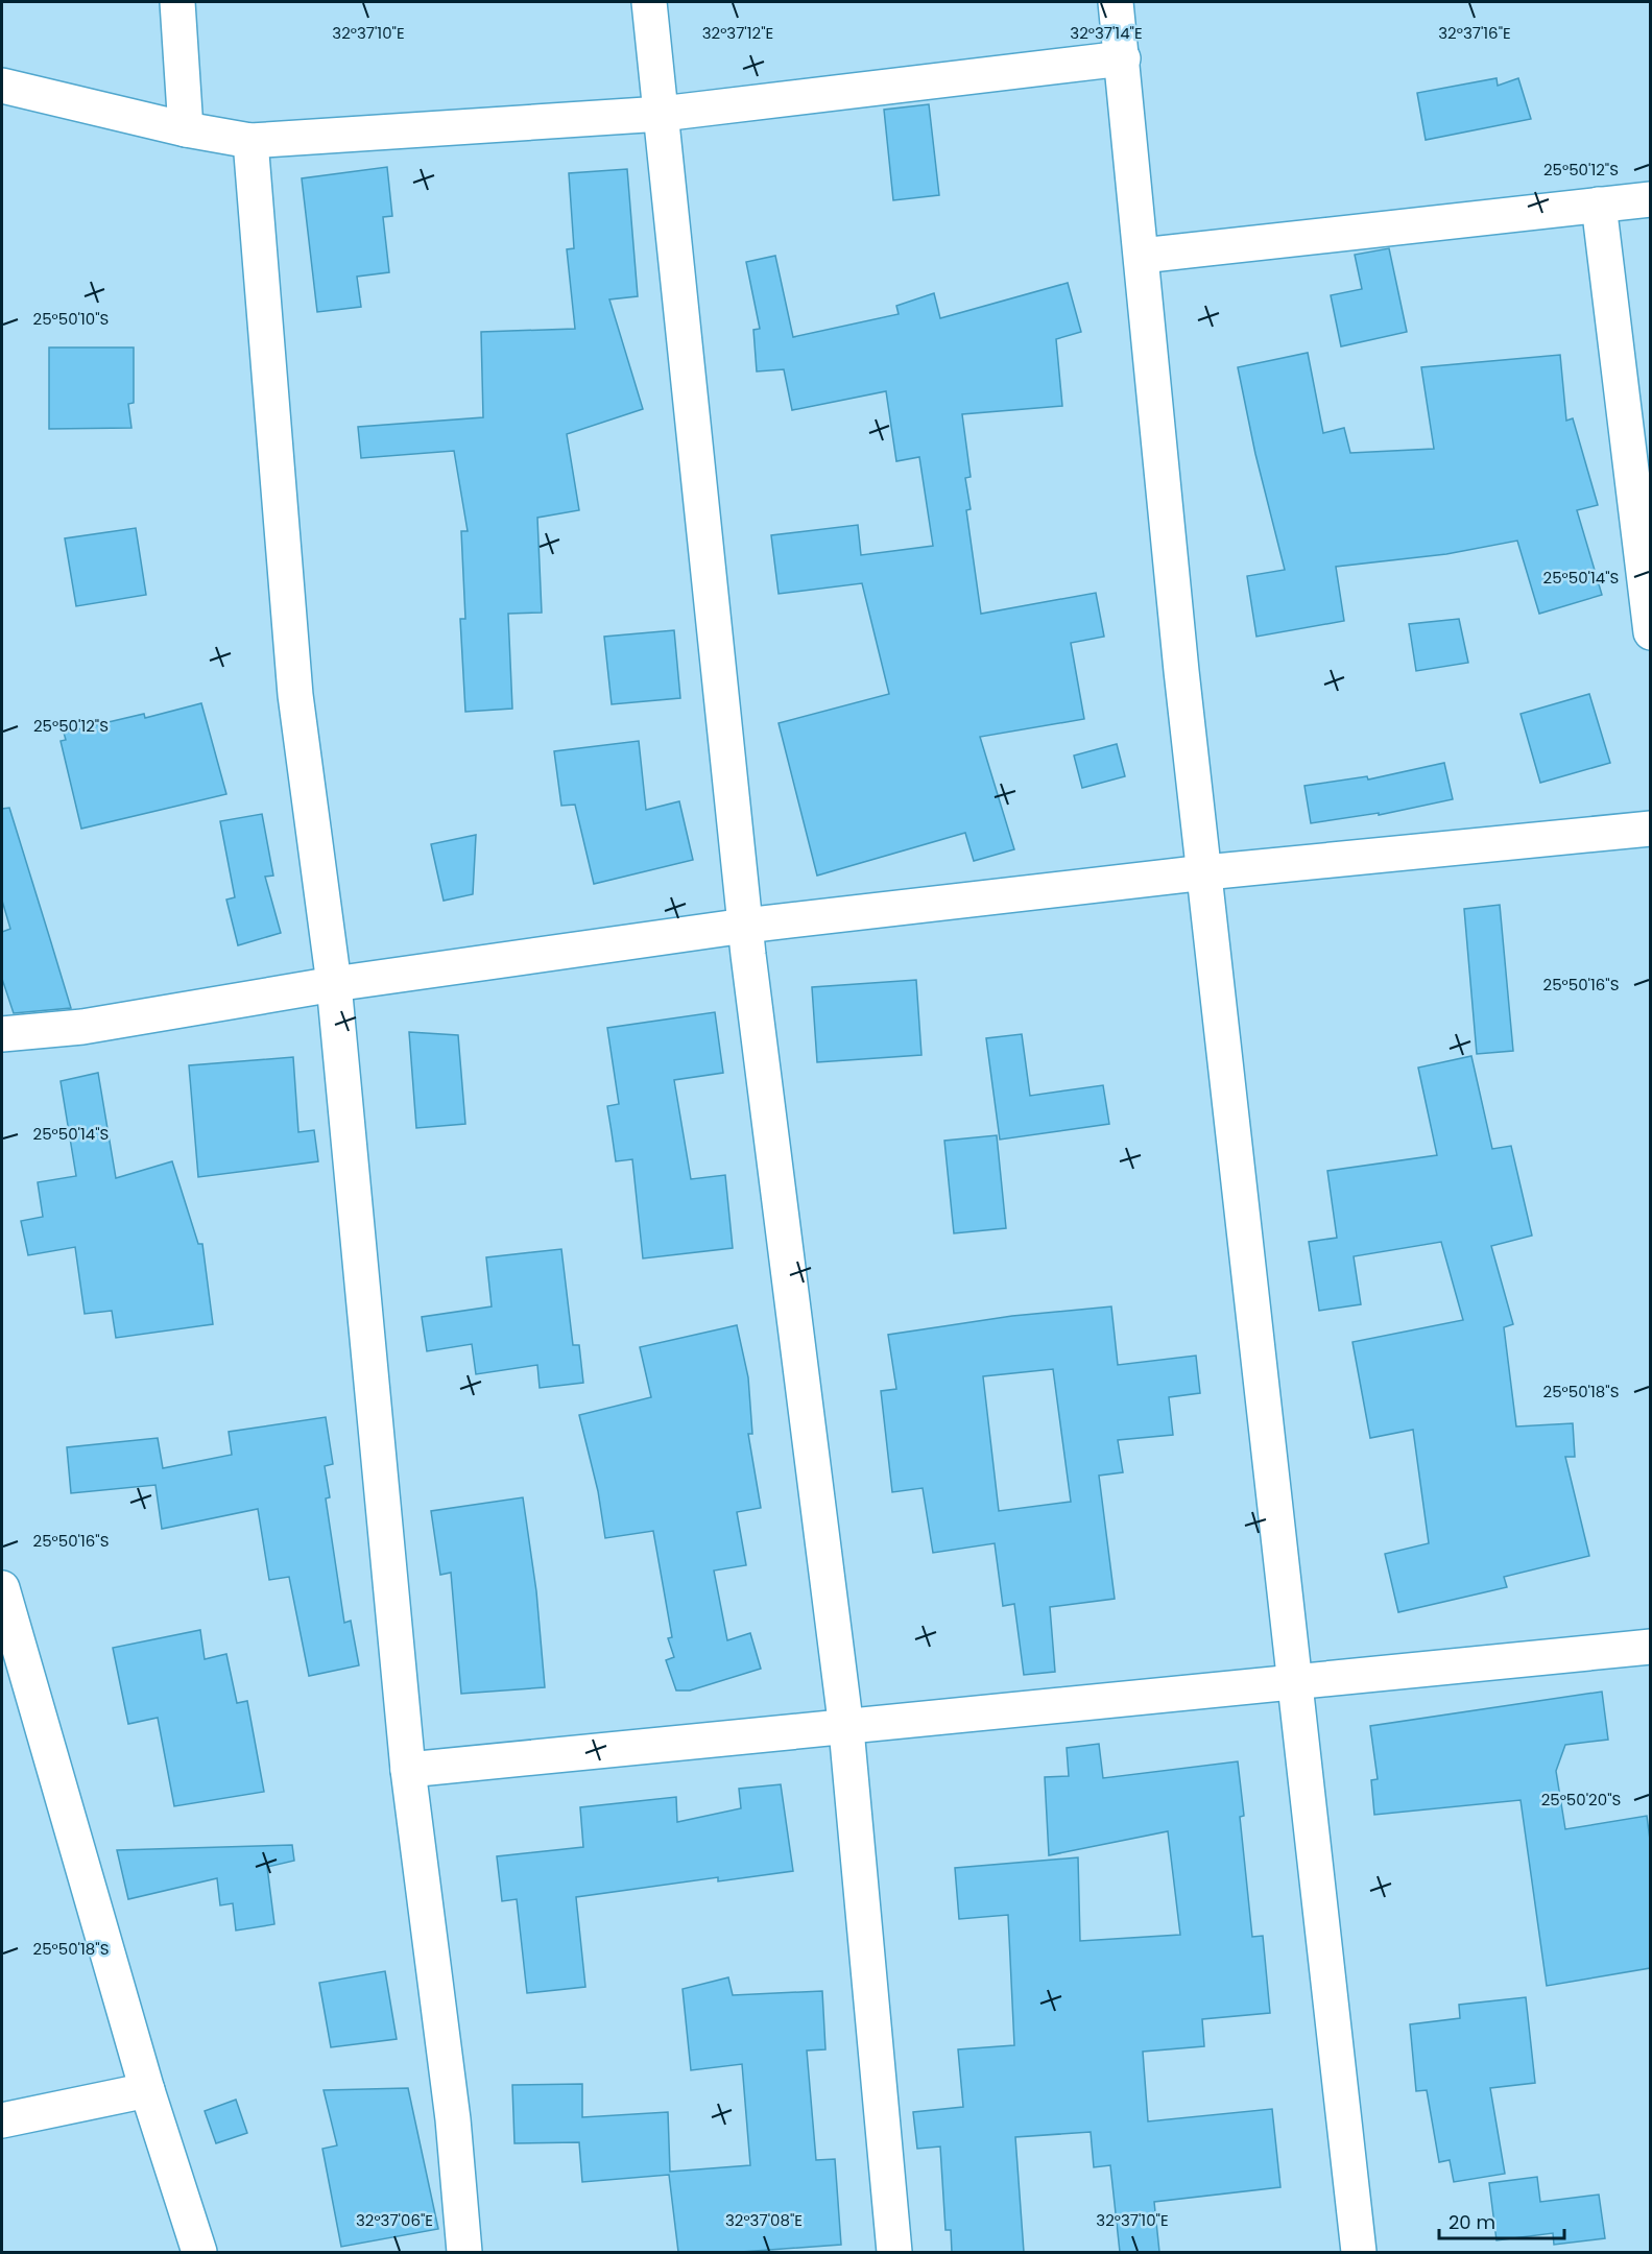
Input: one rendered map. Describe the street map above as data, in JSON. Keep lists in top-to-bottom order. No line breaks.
{"scale_bar":"20 m","coordinates":["32°37'16\"E","32°37'10\"E","32°37'12\"E","32°37'14\"E","25°50'12\"S","25°50'10\"S","25°50'14\"S","25°50'16\"S","25°50'18\"S","25°50'20\"S","32°37'06\"E","32°37'08\"E"]}
